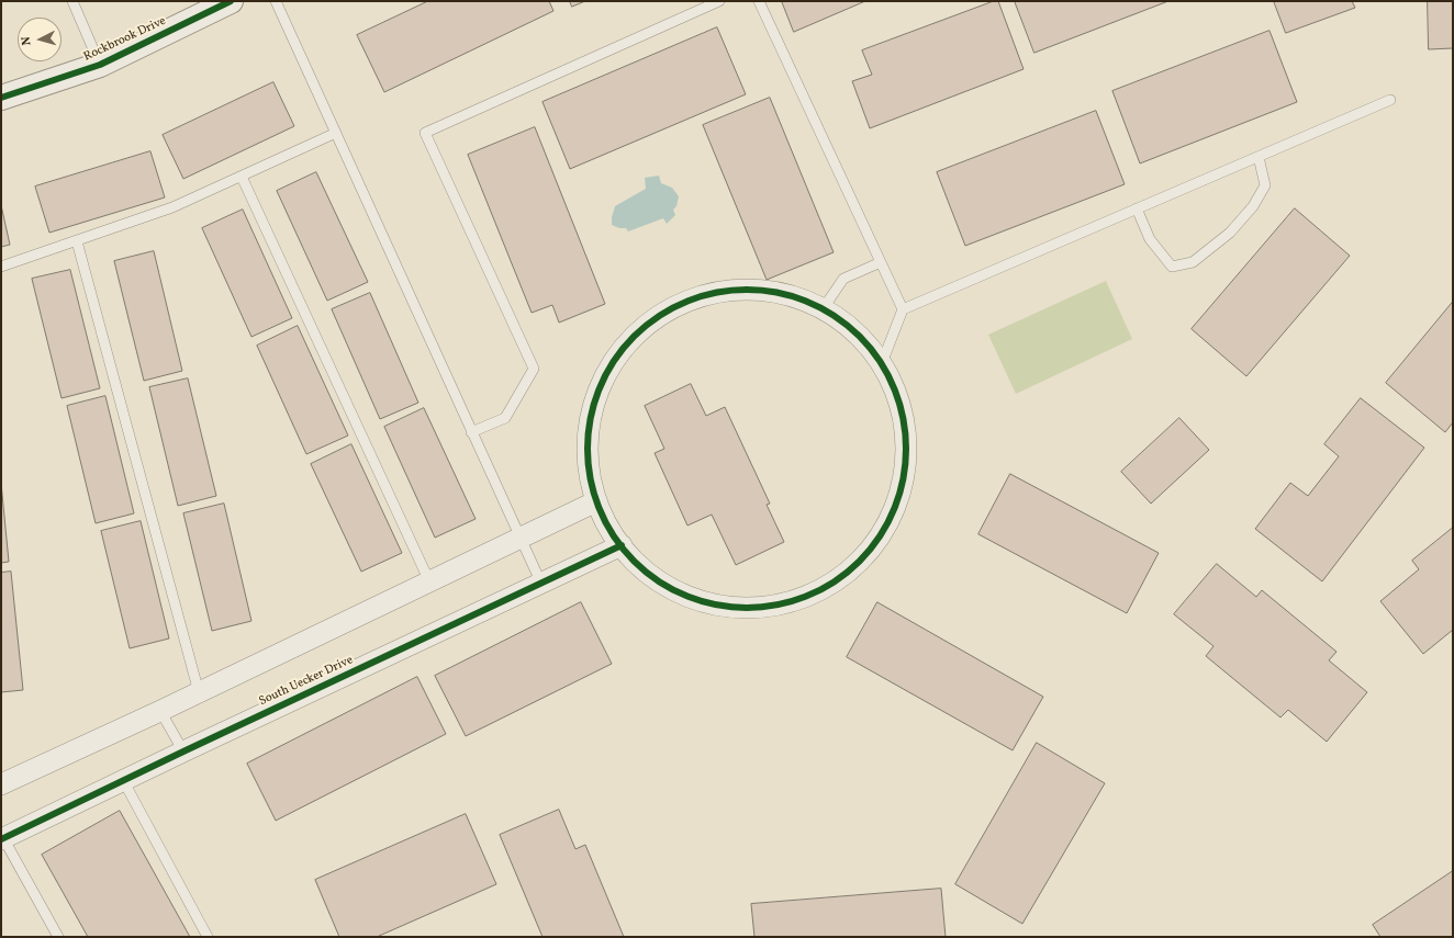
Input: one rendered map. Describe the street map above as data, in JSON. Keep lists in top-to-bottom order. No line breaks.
{"streets":{"street":["Rockbrook Drive","South Uecker Drive"]},"north":"left"}
